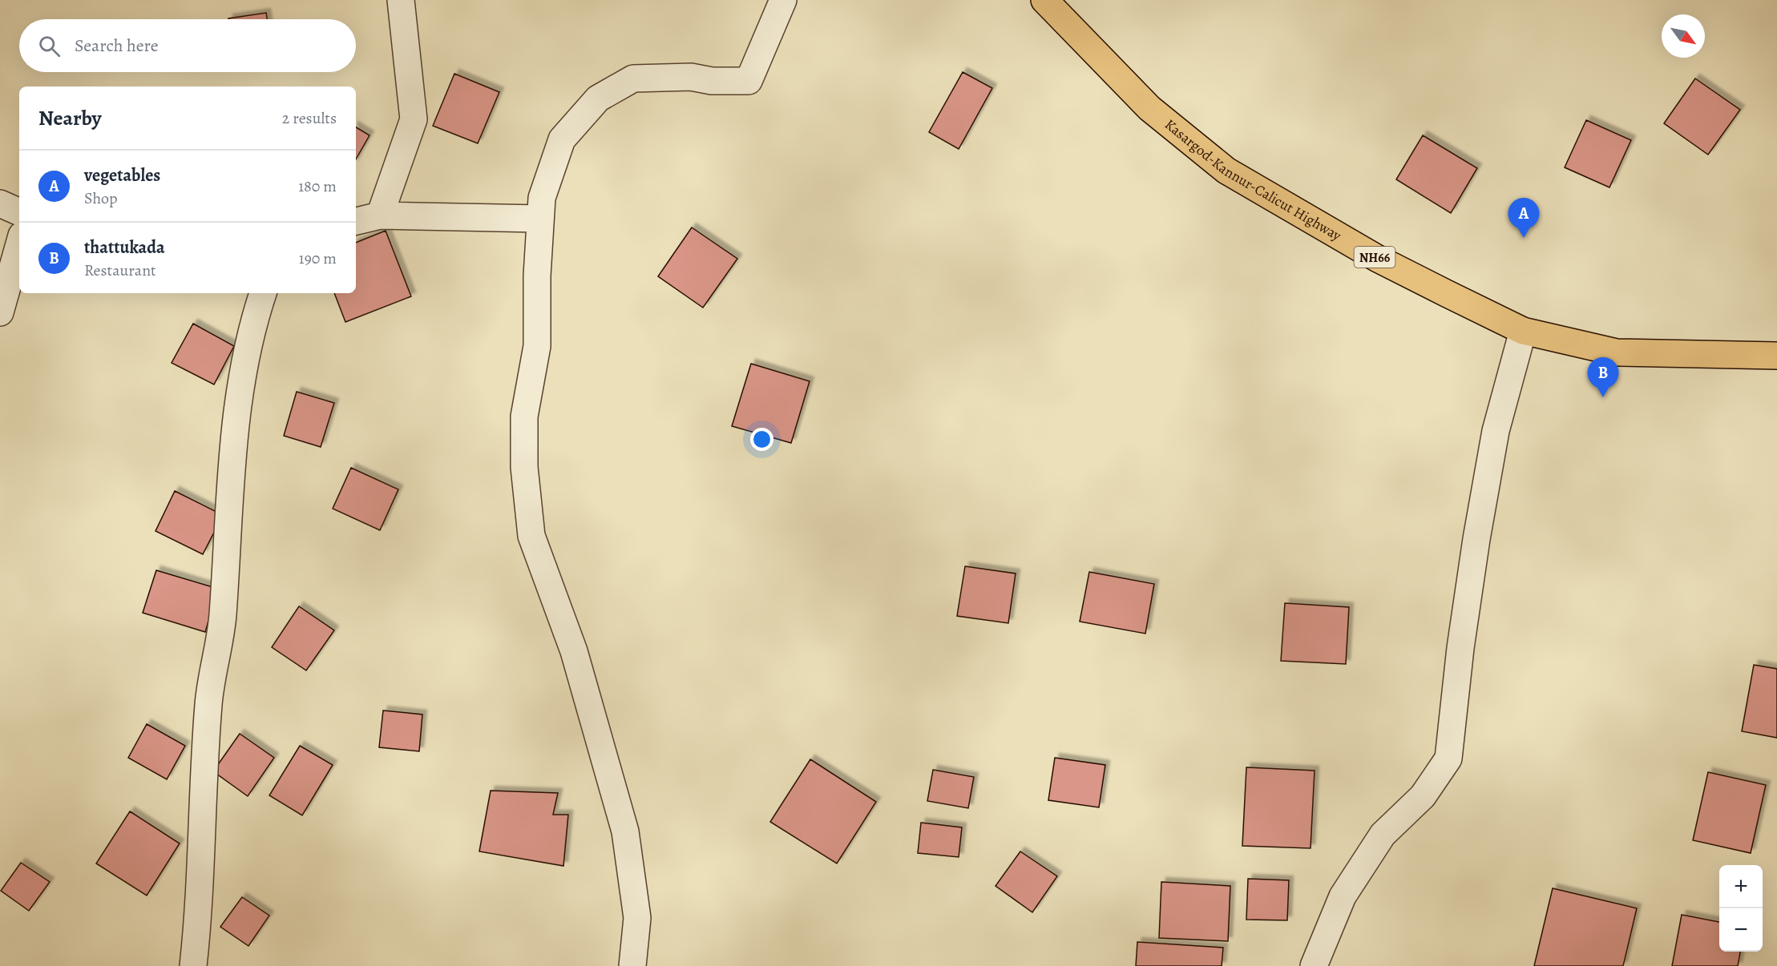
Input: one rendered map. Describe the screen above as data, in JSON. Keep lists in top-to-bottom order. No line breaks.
{"streets":{"highway":["Kasargod-Kannur-Calicut Highway","NH66"]},"north":"bottom right","page":{"search":"Search here","heading":["Nearby","2 results"],"list":[{"mark":"A","name":"vegetables","note":"Shop","value":"180 m"},{"mark":"B","name":"thattukada","note":"Restaurant","value":"190 m"}],"pins":["A","B"],"map_buttons":["+","−"]}}
